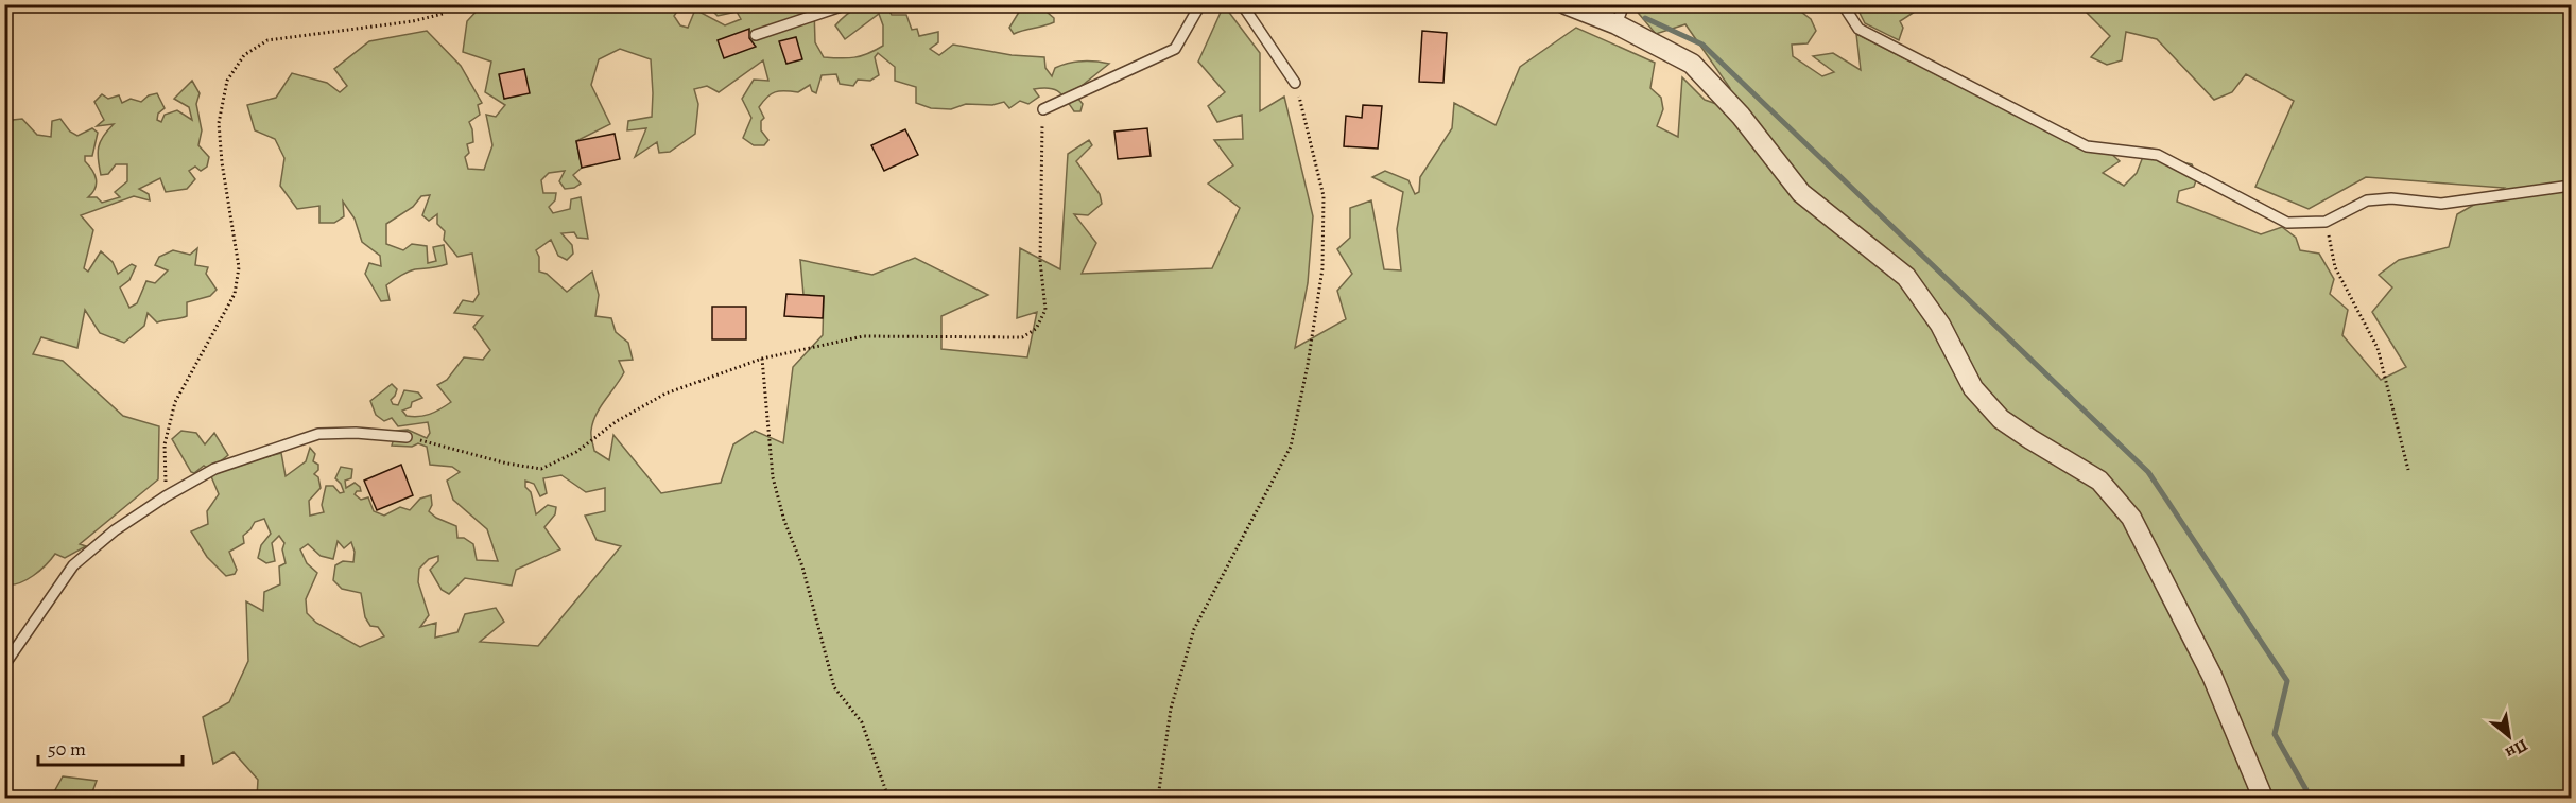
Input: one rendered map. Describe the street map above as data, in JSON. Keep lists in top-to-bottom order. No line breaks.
{"scale_bar":"50 m","north":"bottom right"}
